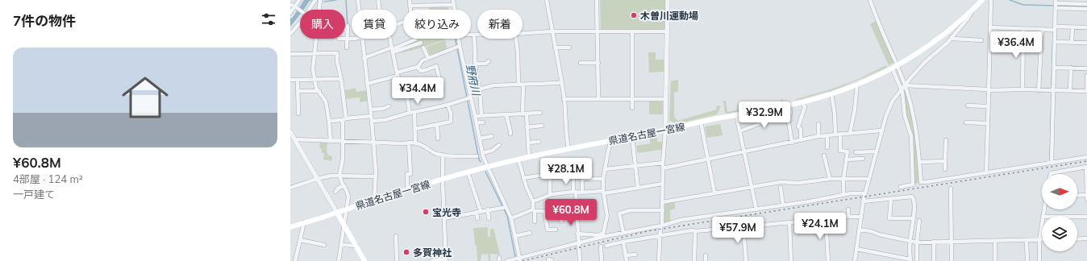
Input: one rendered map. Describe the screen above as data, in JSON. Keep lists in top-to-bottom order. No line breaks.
{"streets":{"main road":["県道名古屋一宮線"]},"water":["野府川"],"places":["木曽川運動場","宝光寺","多賀神社"],"north":"right","page":{"heading":"7件の物件","chip":["購入","賃貸","絞り込み","新着"],"price":["¥36.4M","¥34.4M","¥32.9M","¥28.1M","¥60.8M","¥24.1M","¥57.9M"],"list":[{"name":"¥60.8M","note":"4部屋 · 124 m² · 一戸建て"}]}}
